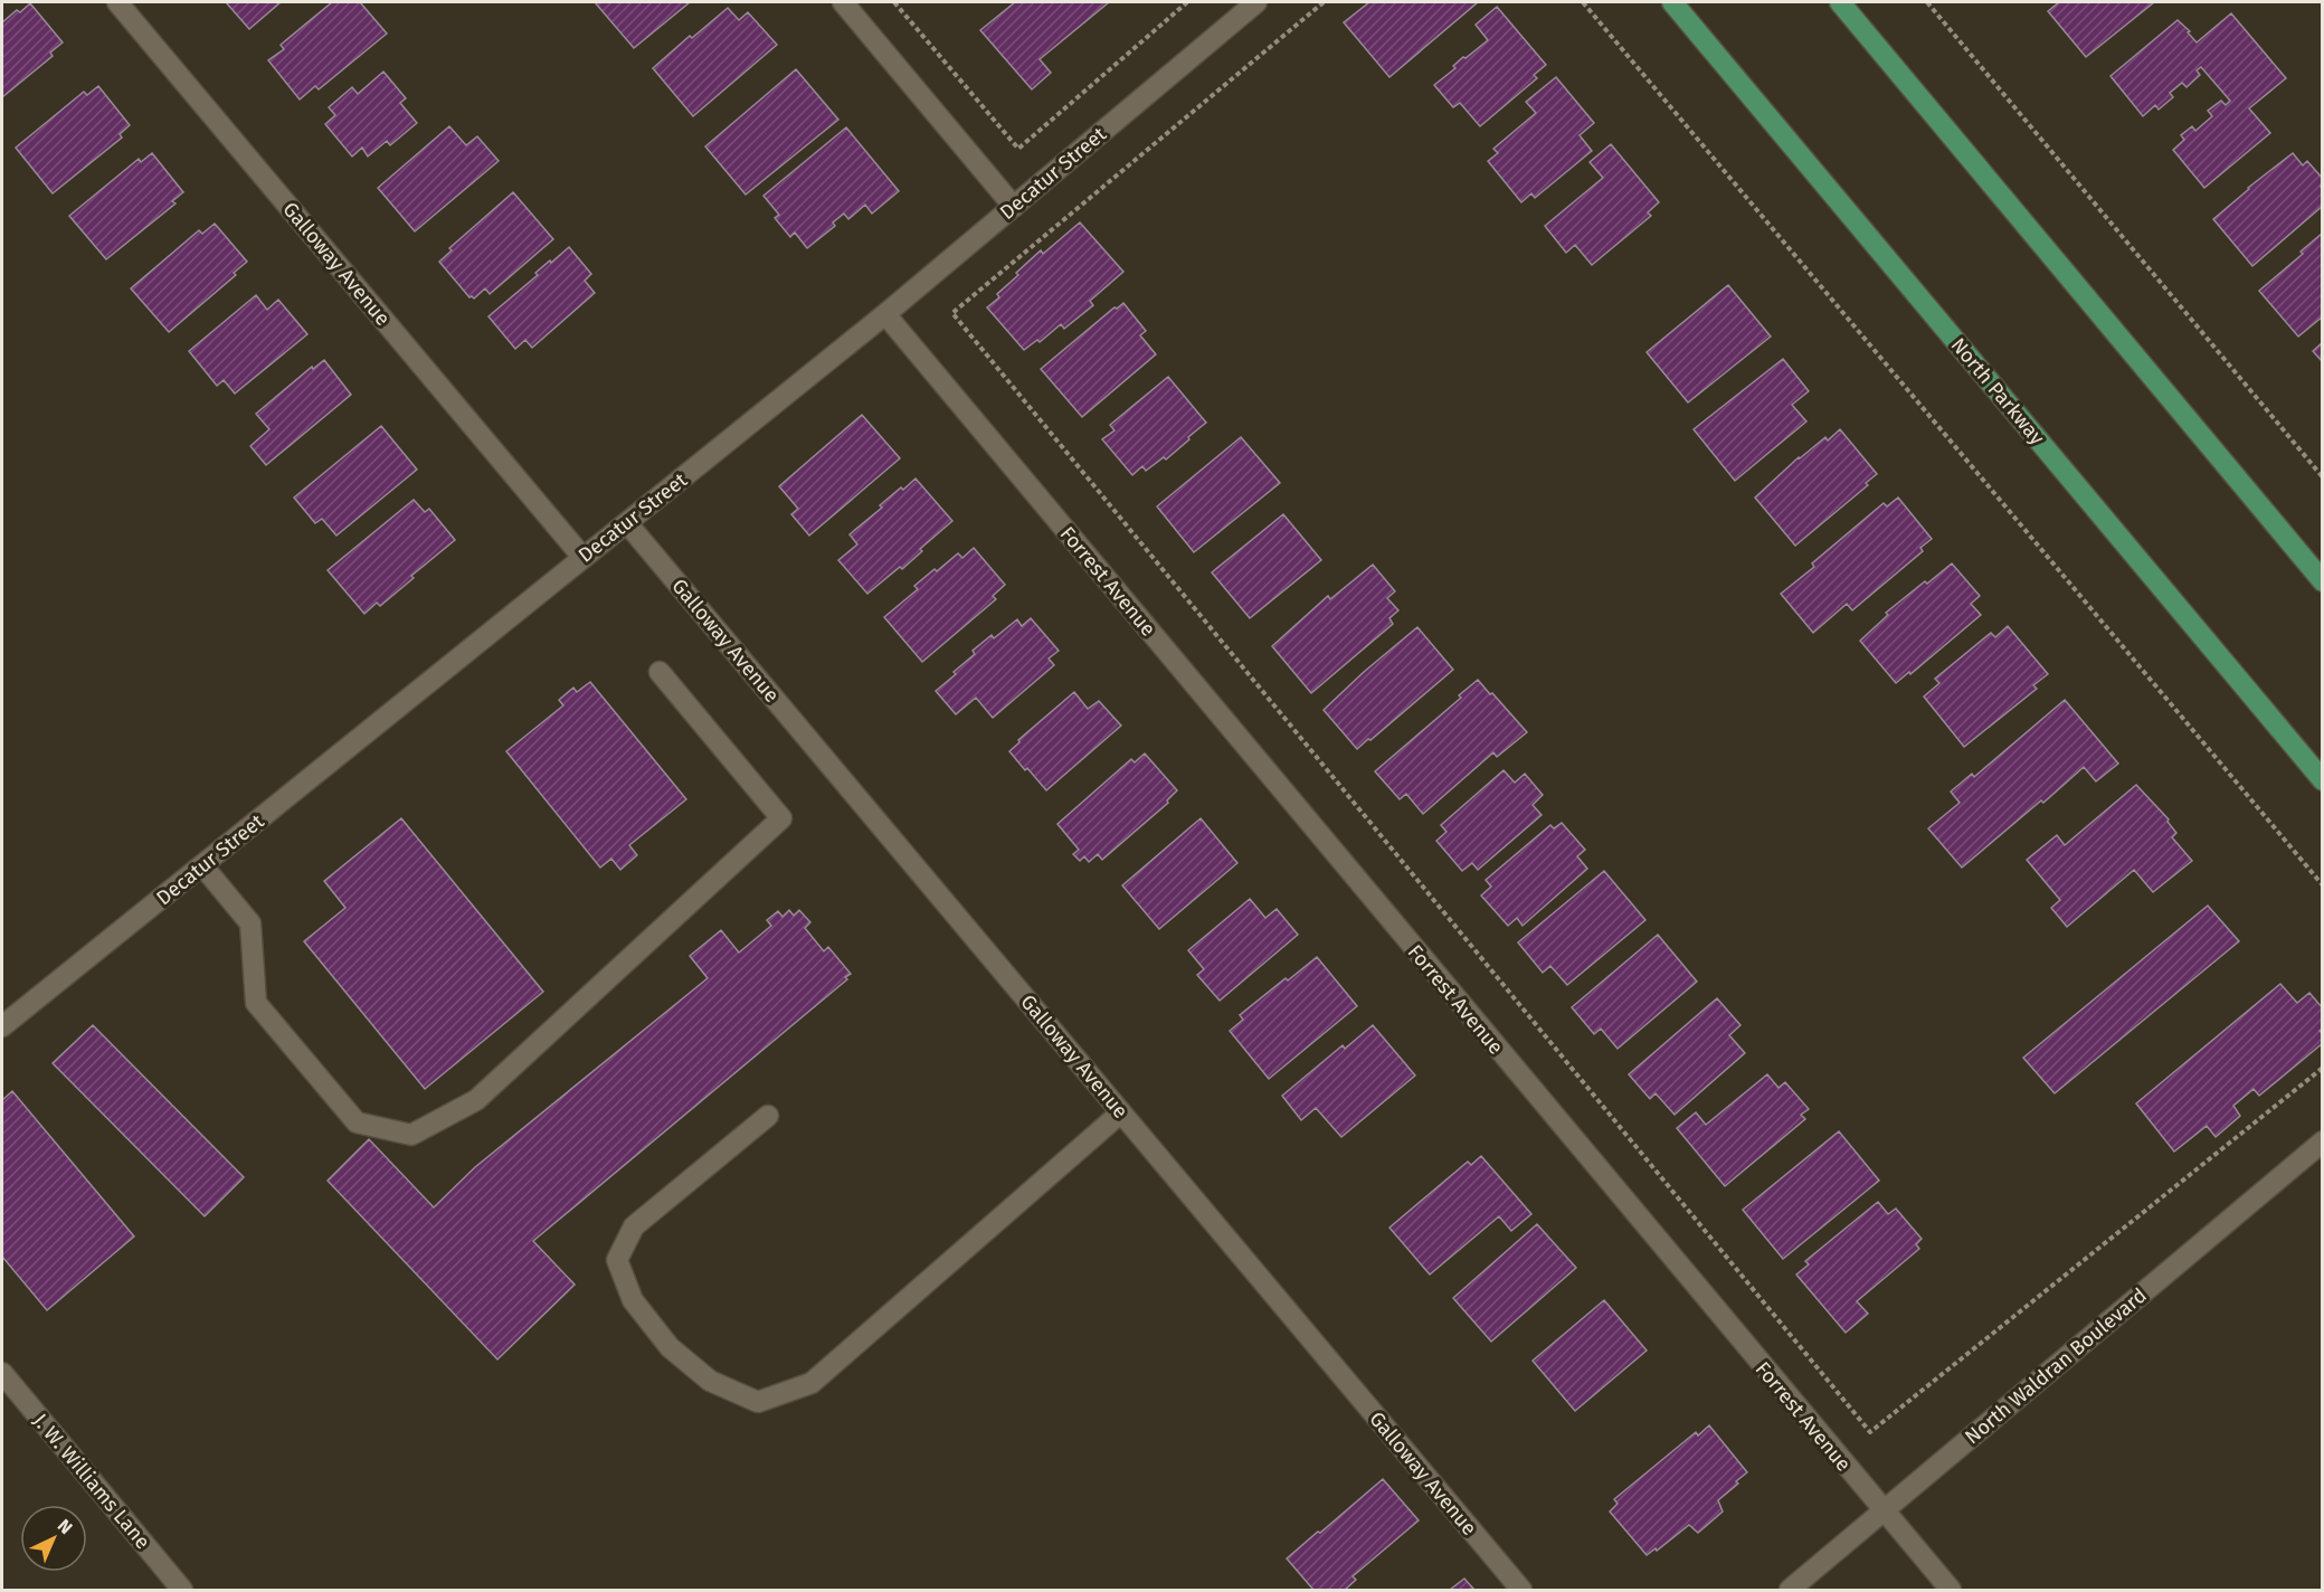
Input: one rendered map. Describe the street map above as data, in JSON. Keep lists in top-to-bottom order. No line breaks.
{"streets":{"main road":["North Parkway"],"street":["Decatur Street","Galloway Avenue","Forrest Avenue","North Waldran Boulevard","J. W. Williams Lane"]},"crossings":[["Decatur Street","Galloway Avenue"],["Decatur Street","Forrest Avenue"],["Forrest Avenue","North Waldran Boulevard"]],"north":"top right"}
